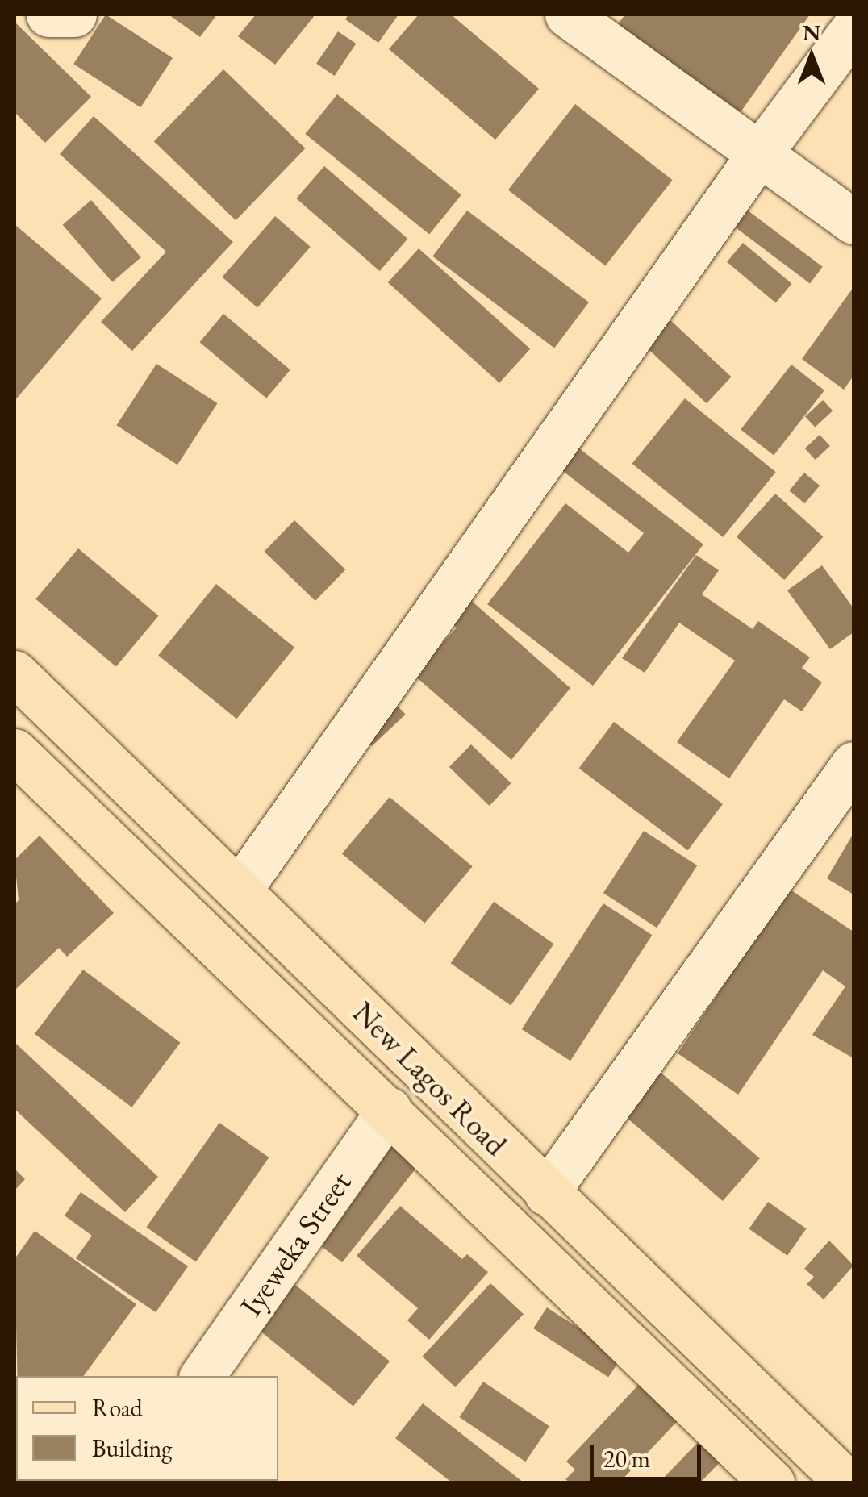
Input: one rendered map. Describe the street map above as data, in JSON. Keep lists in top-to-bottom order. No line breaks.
{"streets":{"main road":["New Lagos Road"],"street":["Iyeweka Street"]},"crossings":[["New Lagos Road","Iyeweka Street"]],"legend":["Road","Building"],"scale_bar":"20 m","north":"top"}
